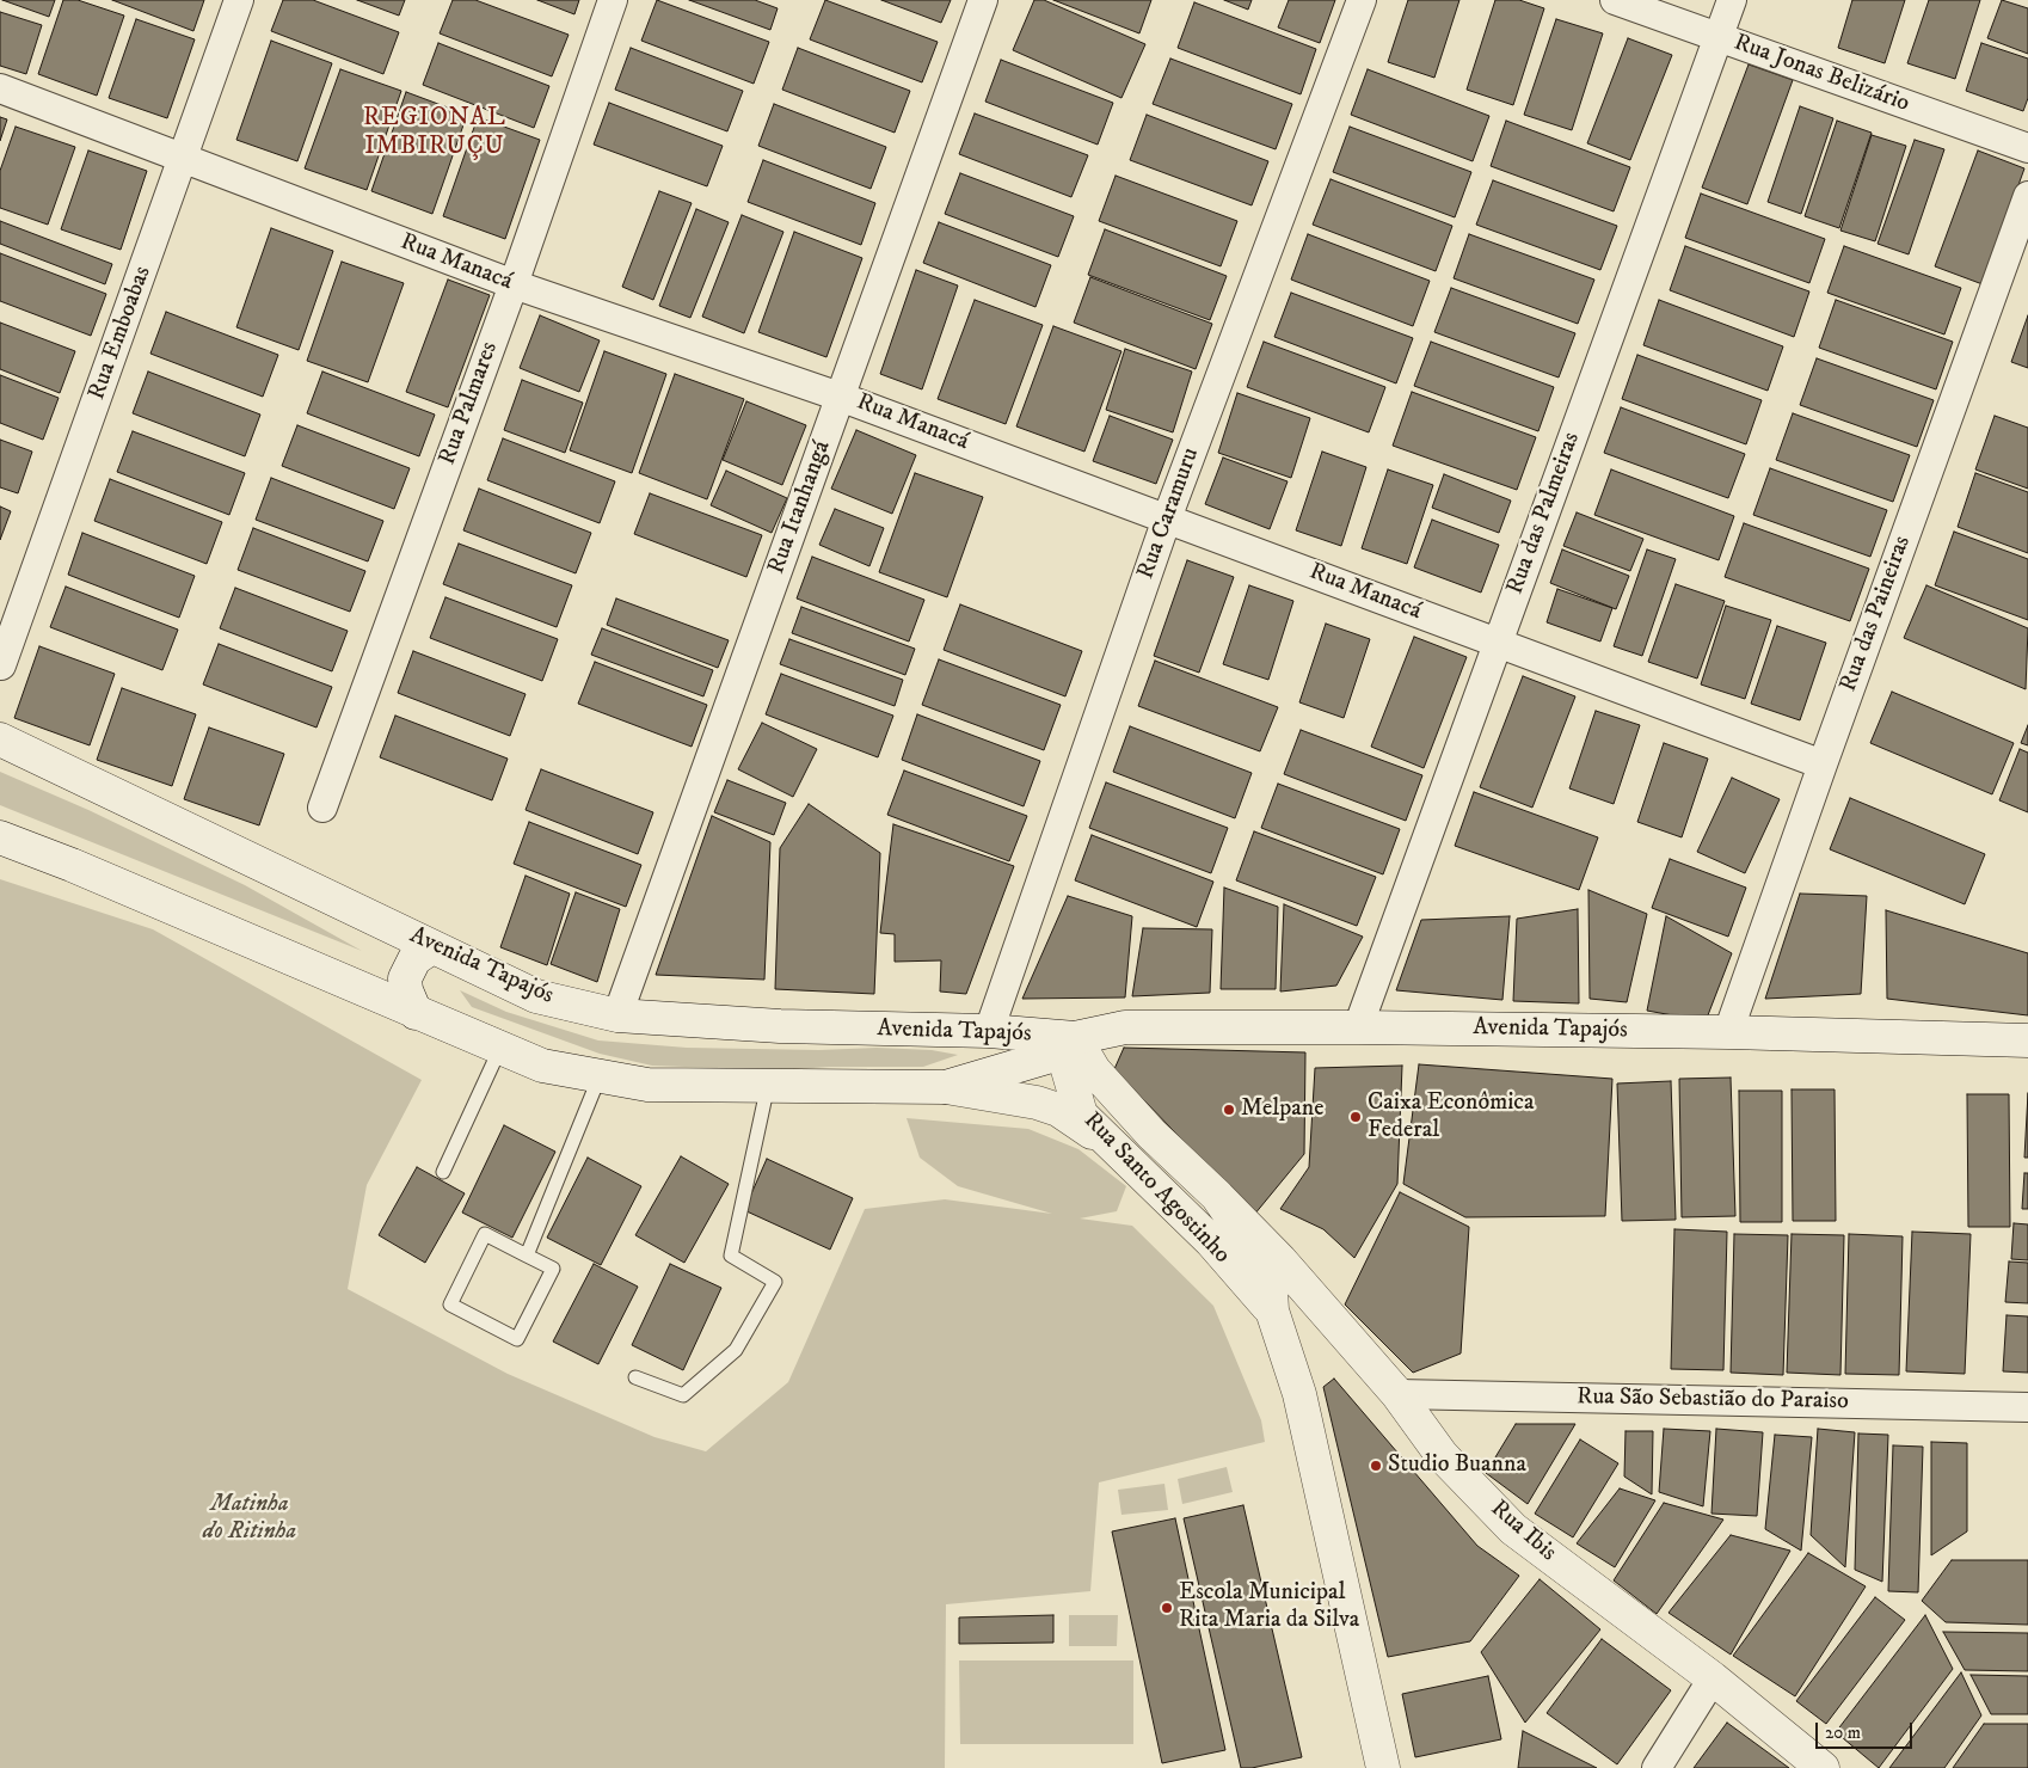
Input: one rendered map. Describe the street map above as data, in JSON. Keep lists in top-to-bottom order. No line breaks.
{"streets":{"main road":["Avenida Tapajós","Rua Santo Agostinho","Rua Ibis"],"street":["Rua Jonas Belizário","Rua Manacá","Rua Emboabas","Rua Palmares","Rua Itanhangá","Rua Caramuru","Rua das Palmeiras","Rua das Paineiras","Rua São Sebastião do Paraiso"]},"crossings":[["Rua Jonas Belizário","Rua das Palmeiras"],["Rua Manacá","Rua Emboabas"],["Rua Manacá","Rua Palmares"],["Rua Manacá","Rua Itanhangá"],["Rua Manacá","Rua Caramuru"],["Rua Manacá","Rua das Palmeiras"],["Rua Manacá","Rua das Paineiras"],["Rua Itanhangá","Avenida Tapajós"],["Rua Caramuru","Avenida Tapajós"],["Rua das Palmeiras","Avenida Tapajós"],["Rua das Paineiras","Avenida Tapajós"],["Avenida Tapajós","Rua Santo Agostinho"],["Rua Santo Agostinho","Rua Ibis"],["Rua São Sebastião do Paraiso","Rua Ibis"]],"districts":["REGIONAL IMBIRUÇU"],"parks":["Matinha do Ritinha"],"places":["Melpane","Caixa Econômica Federal","Studio Buanna","Escola Municipal Rita Maria da Silva"],"scale_bar":"20 m"}
